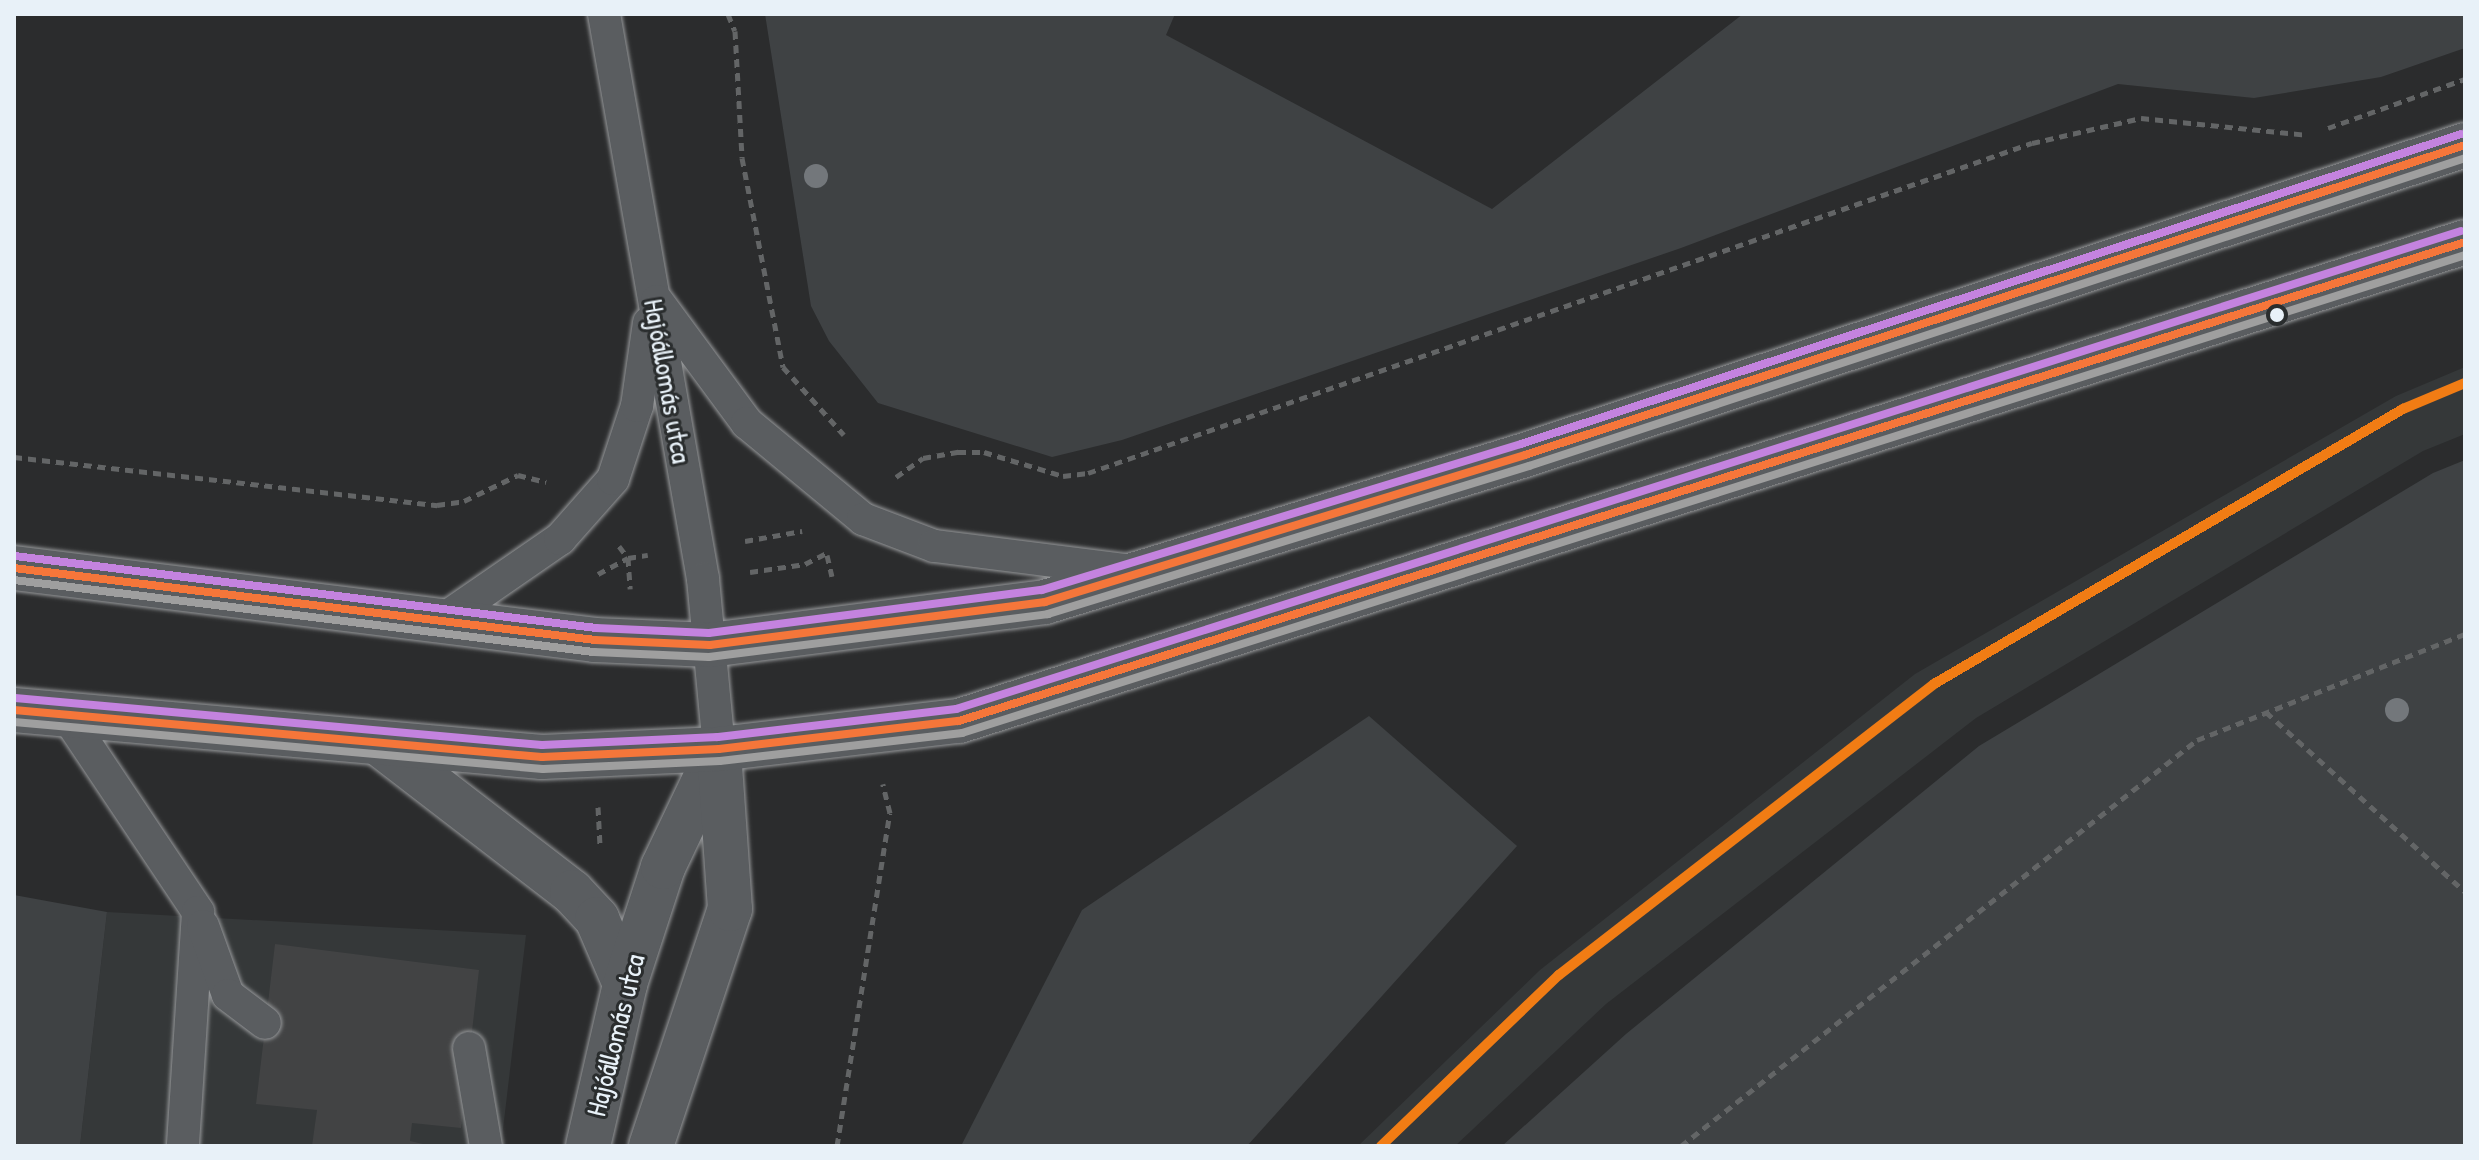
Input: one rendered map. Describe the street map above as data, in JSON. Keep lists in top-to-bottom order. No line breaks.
{"streets":{"main road":["Hajóállomás utca"]}}
